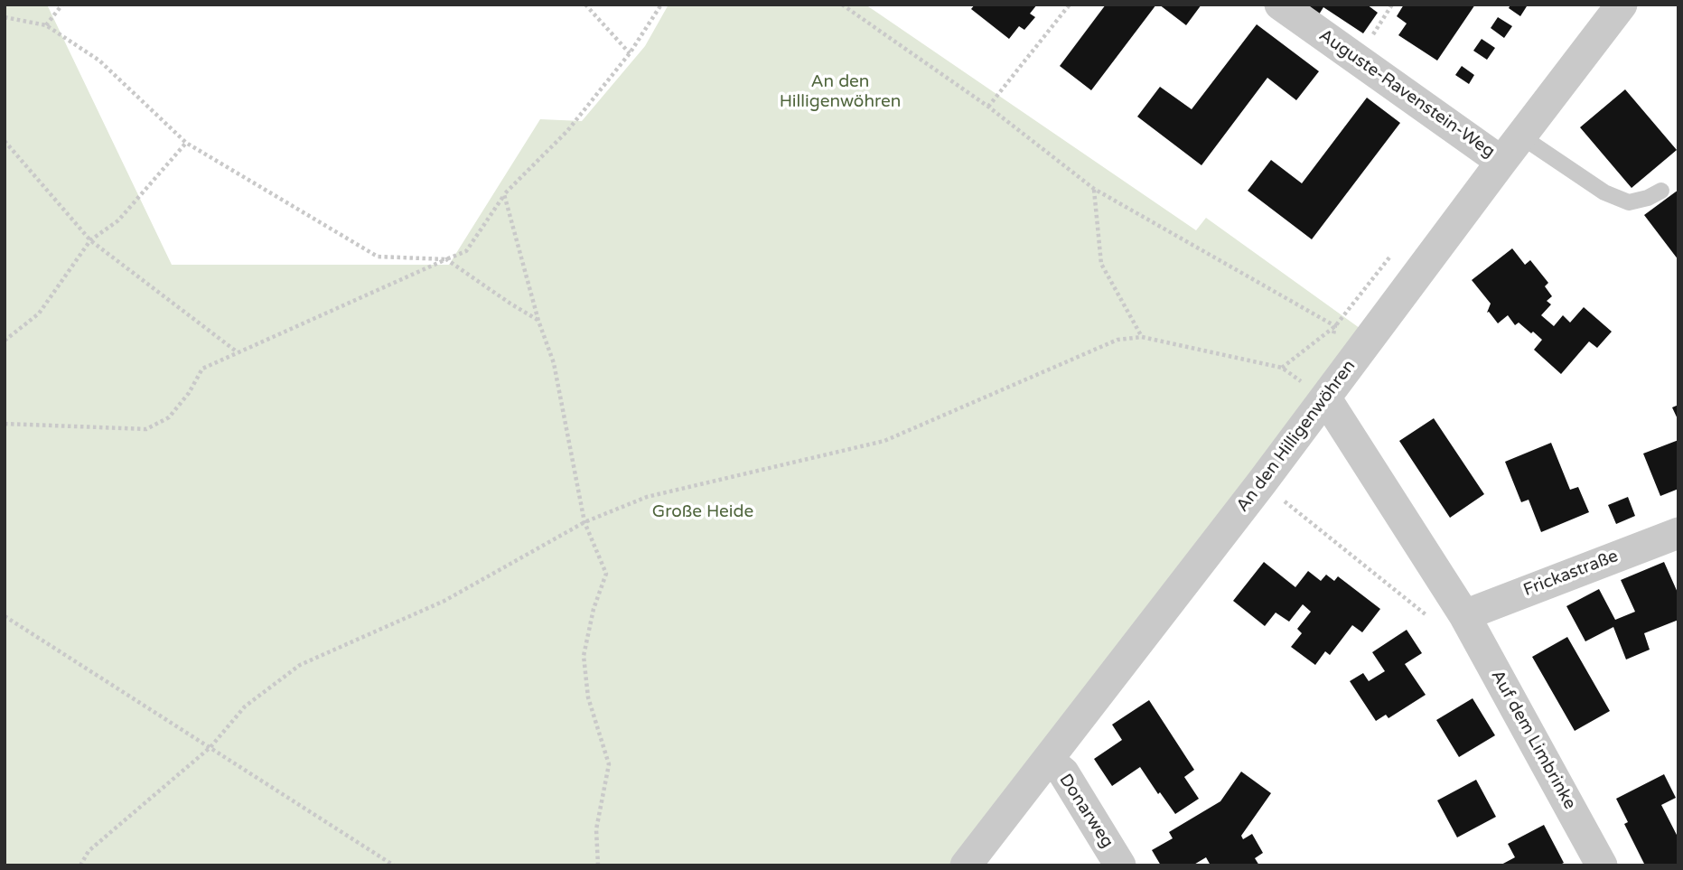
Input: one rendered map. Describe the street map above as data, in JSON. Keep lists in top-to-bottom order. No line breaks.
{"streets":{"street":["Auguste-Ravenstein-Weg","An den Hilligenwöhren","Frickastraße","Auf dem Limbrinke","Donarweg"]},"crossings":[["Auguste-Ravenstein-Weg","An den Hilligenwöhren"],["An den Hilligenwöhren","Auf dem Limbrinke"],["An den Hilligenwöhren","Donarweg"],["Frickastraße","Auf dem Limbrinke"]],"parks":["An den Hilligenwöhren","Große Heide"]}
